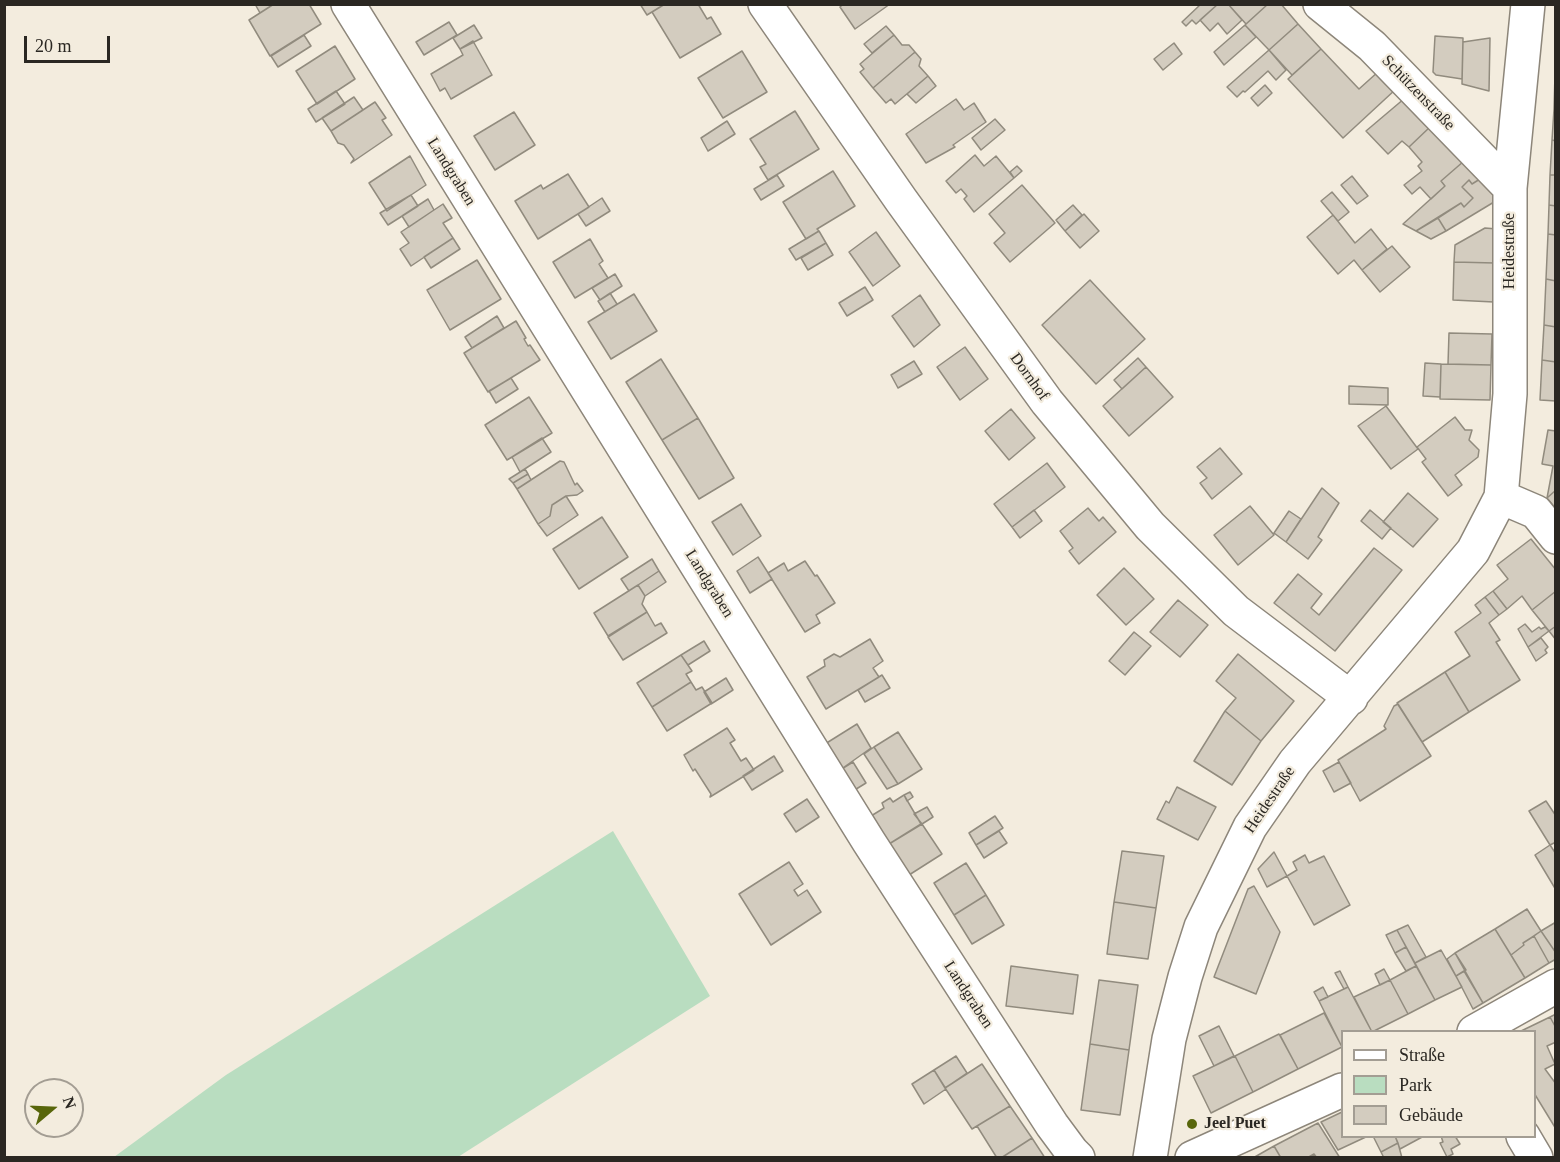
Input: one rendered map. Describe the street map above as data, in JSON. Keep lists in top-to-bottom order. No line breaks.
{"streets":{"street":["Schützenstraße","Landgraben","Heidestraße","Dornhof"]},"crossings":[["Schützenstraße","Heidestraße"],["Heidestraße","Dornhof"]],"places":["Jeel Puet"],"legend":["Straße","Park","Gebäude"],"scale_bar":"20 m","north":"right"}
